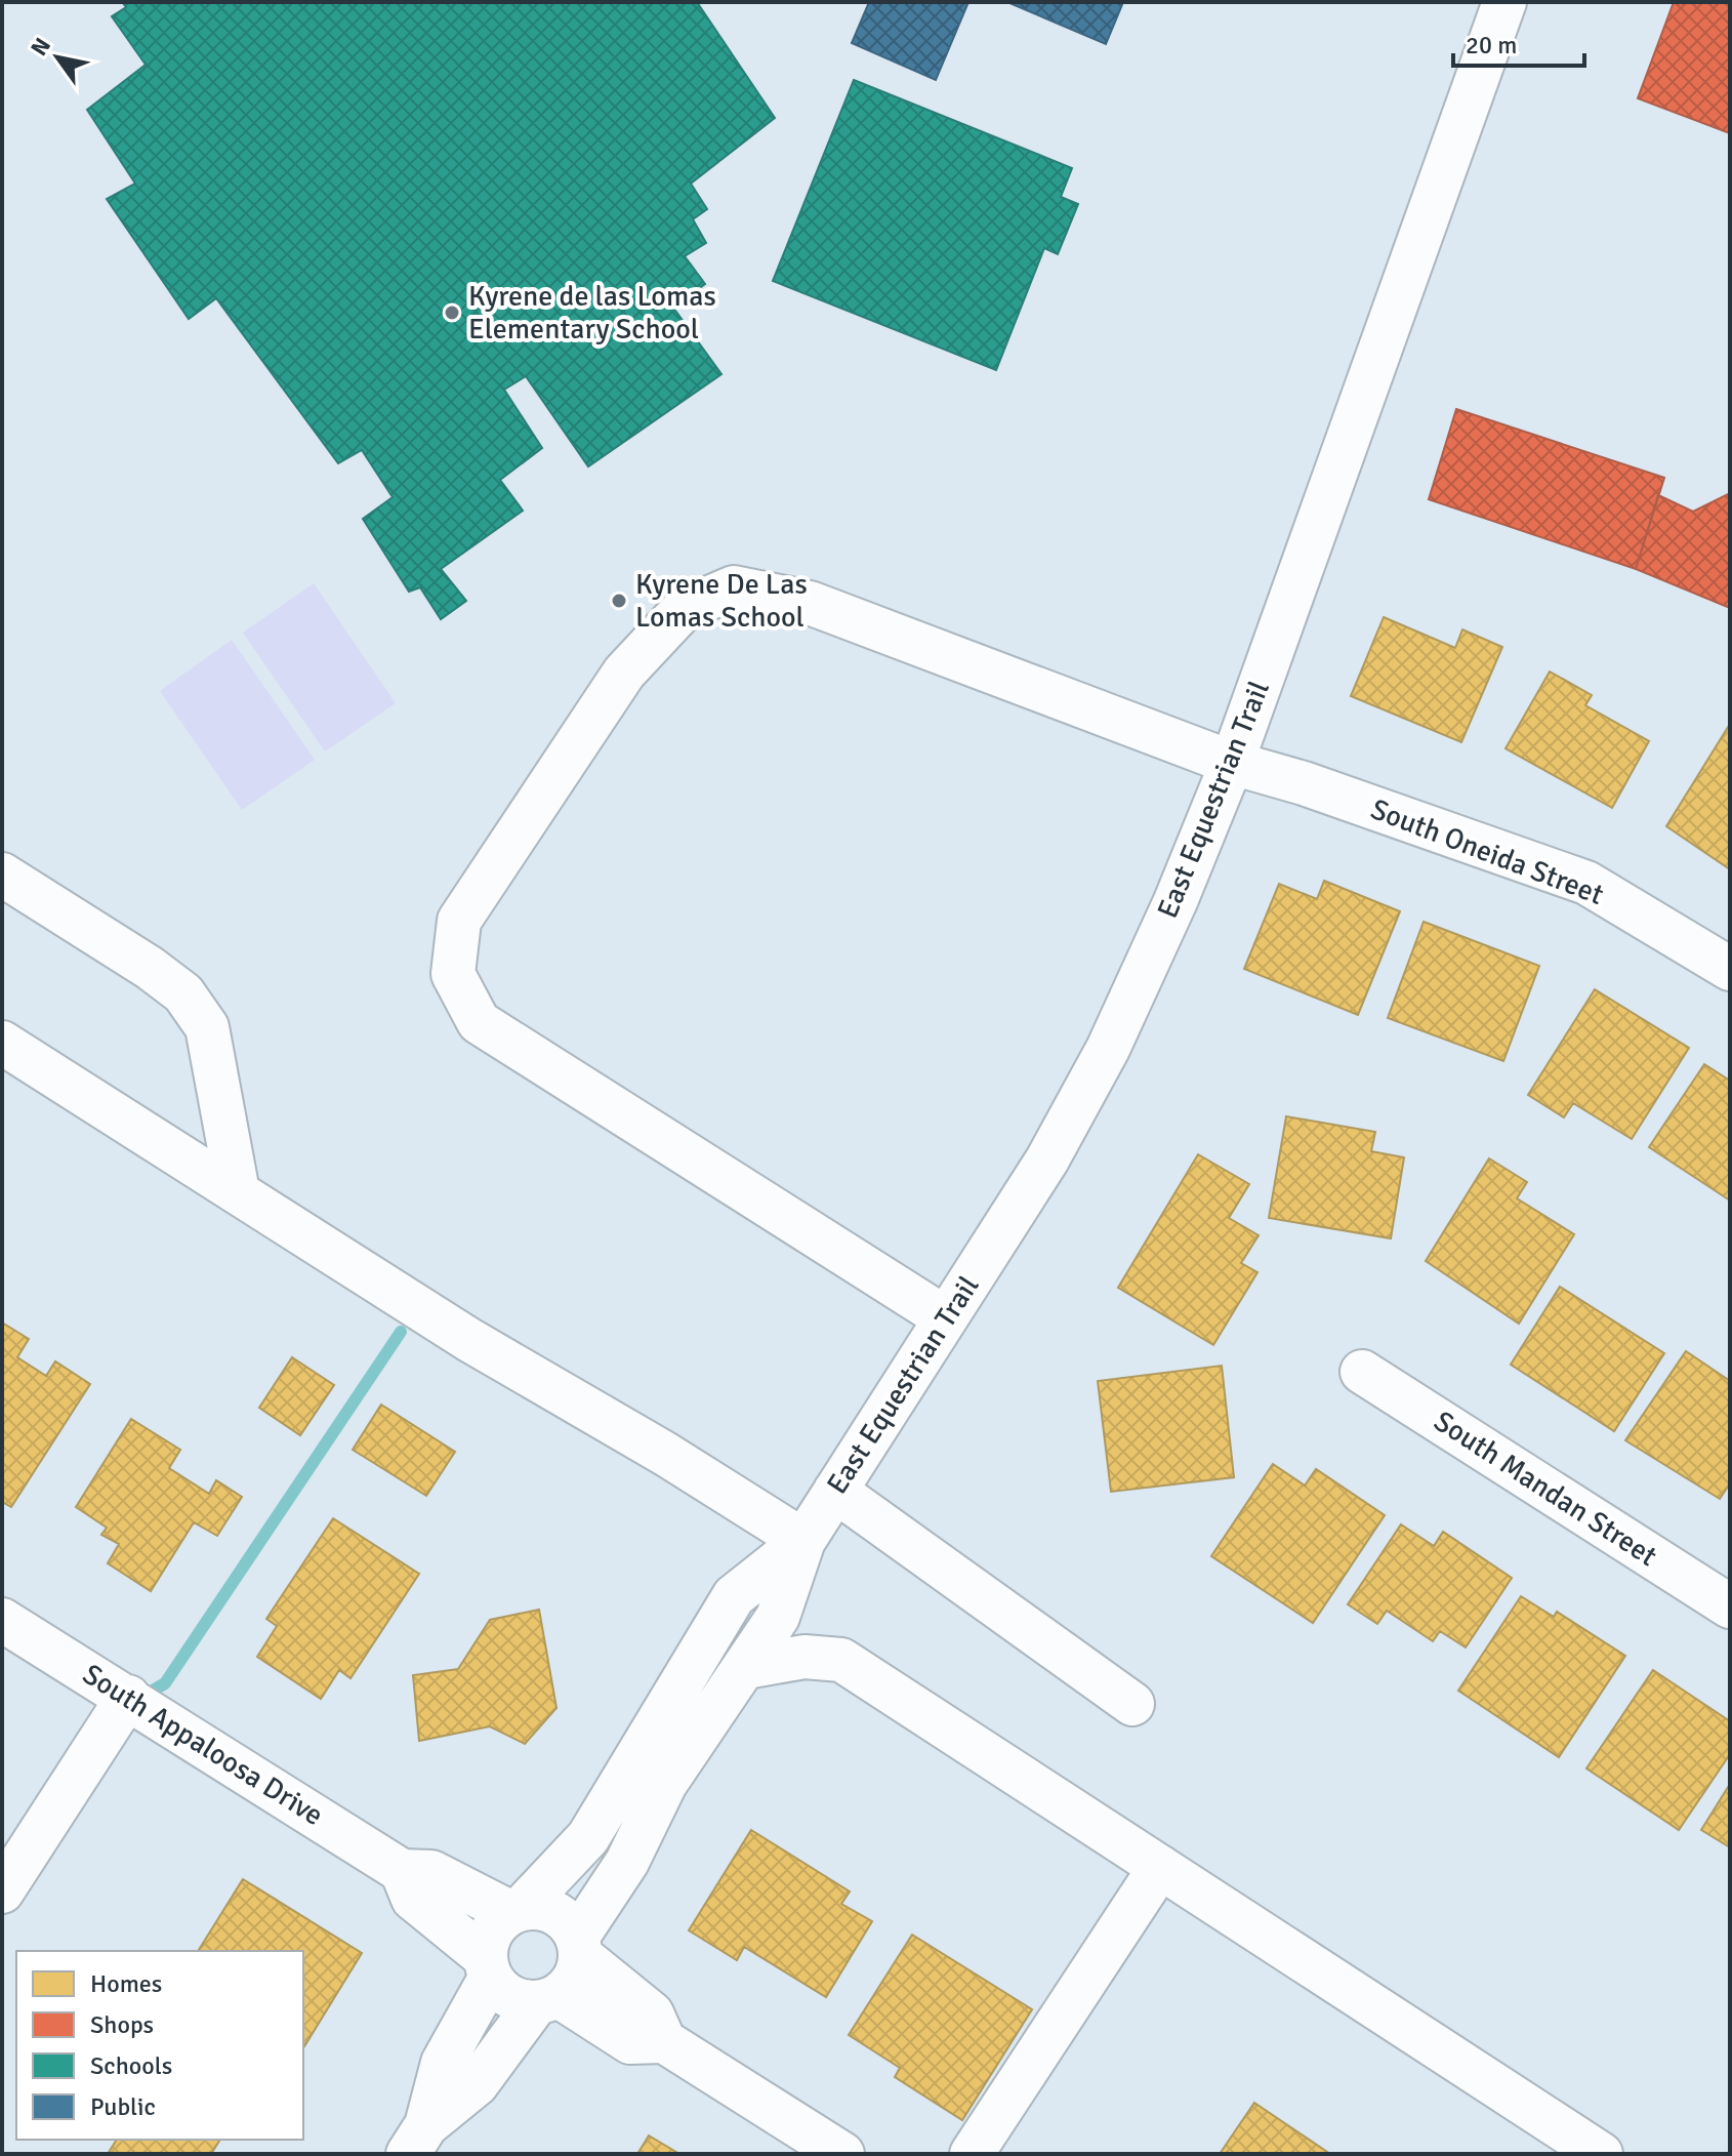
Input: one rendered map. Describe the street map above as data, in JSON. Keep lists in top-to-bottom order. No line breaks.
{"streets":{"street":["East Equestrian Trail","South Oneida Street","South Mandan Street","South Appaloosa Drive"]},"crossings":[["East Equestrian Trail","South Oneida Street"],["East Equestrian Trail","South Appaloosa Drive"]],"places":["Kyrene de las Lomas Elementary School","Kyrene De Las Lomas School"],"legend":["Homes","Shops","Schools","Public"],"scale_bar":"20 m","north":"top left"}
